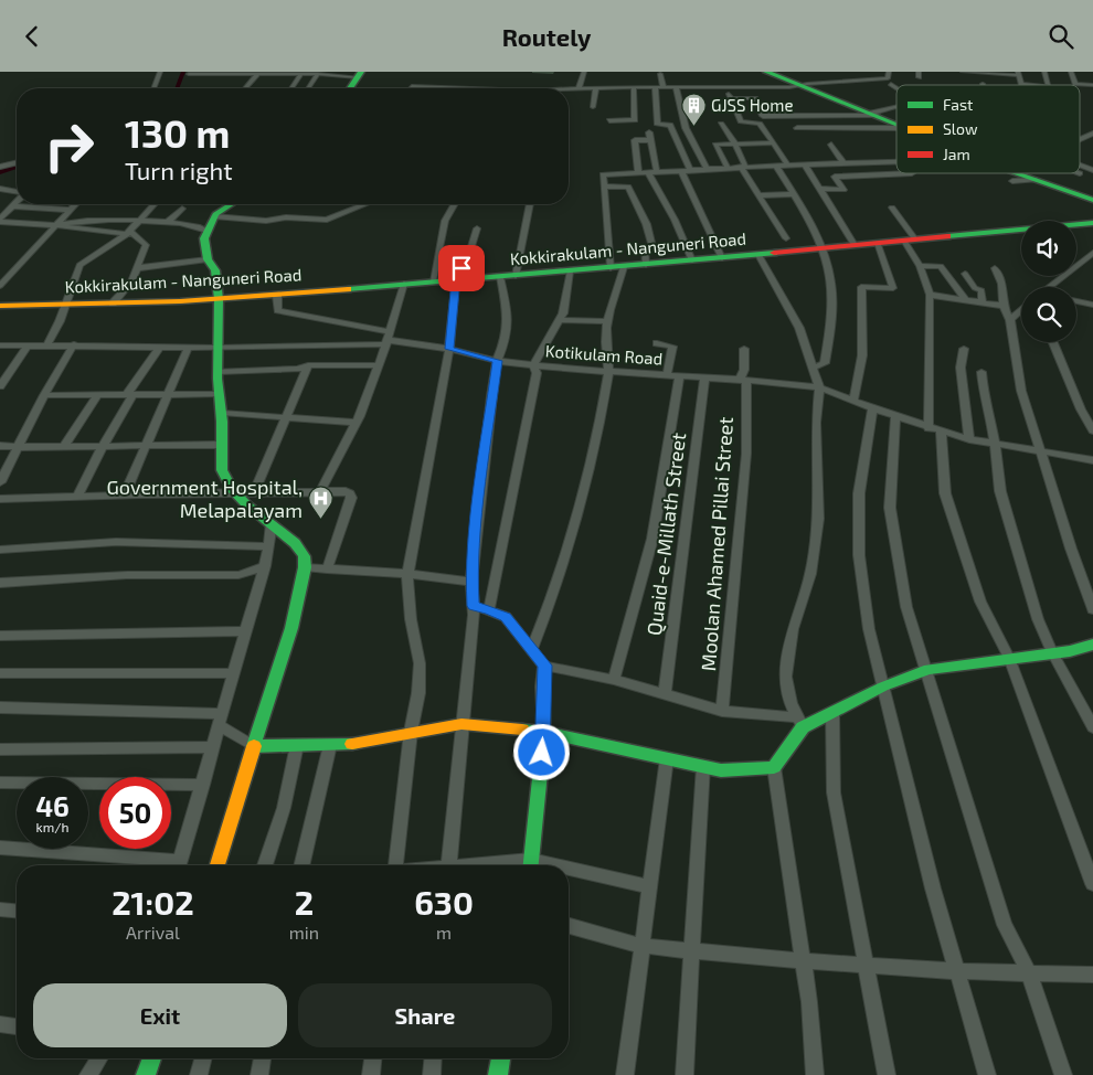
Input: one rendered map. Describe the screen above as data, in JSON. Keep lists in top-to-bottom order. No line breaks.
{"streets":{"main road":["Kokkirakulam - Nanguneri Road"],"street":["Kotikulam Road","Quaid-e-Millath Street","Moolan Ahamed Pillai Street"]},"crossings":[["Kotikulam Road","Quaid-e-Millath Street"],["Kotikulam Road","Moolan Ahamed Pillai Street"]],"places":{"building":["GJSS Home"],"hospital":["Government Hospital, Melapalayam"]},"legend":["Fast","Slow","Jam"],"page":{"header":"Routely","turn":["130 m","Turn right"],"speed":"46 km/h","limit":"50","eta":["21:02","Arrival","2","min","630","m"],"buttons":["Exit","Share"]}}
